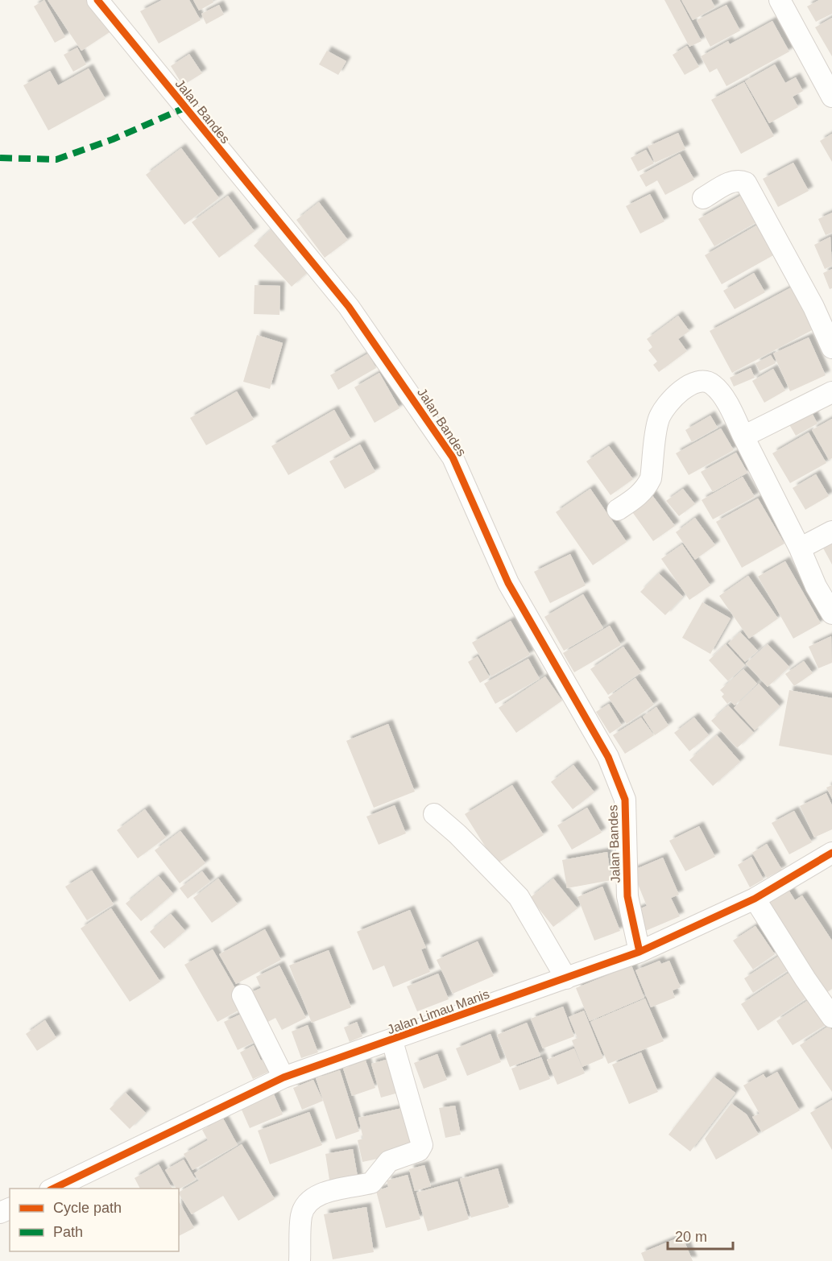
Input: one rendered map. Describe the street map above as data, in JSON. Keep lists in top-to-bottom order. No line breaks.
{"streets":{"street":["Jalan Bandes","Jalan Limau Manis"]},"crossings":[["Jalan Bandes","Jalan Limau Manis"]],"legend":["Cycle path","Path"],"scale_bar":"20 m"}
